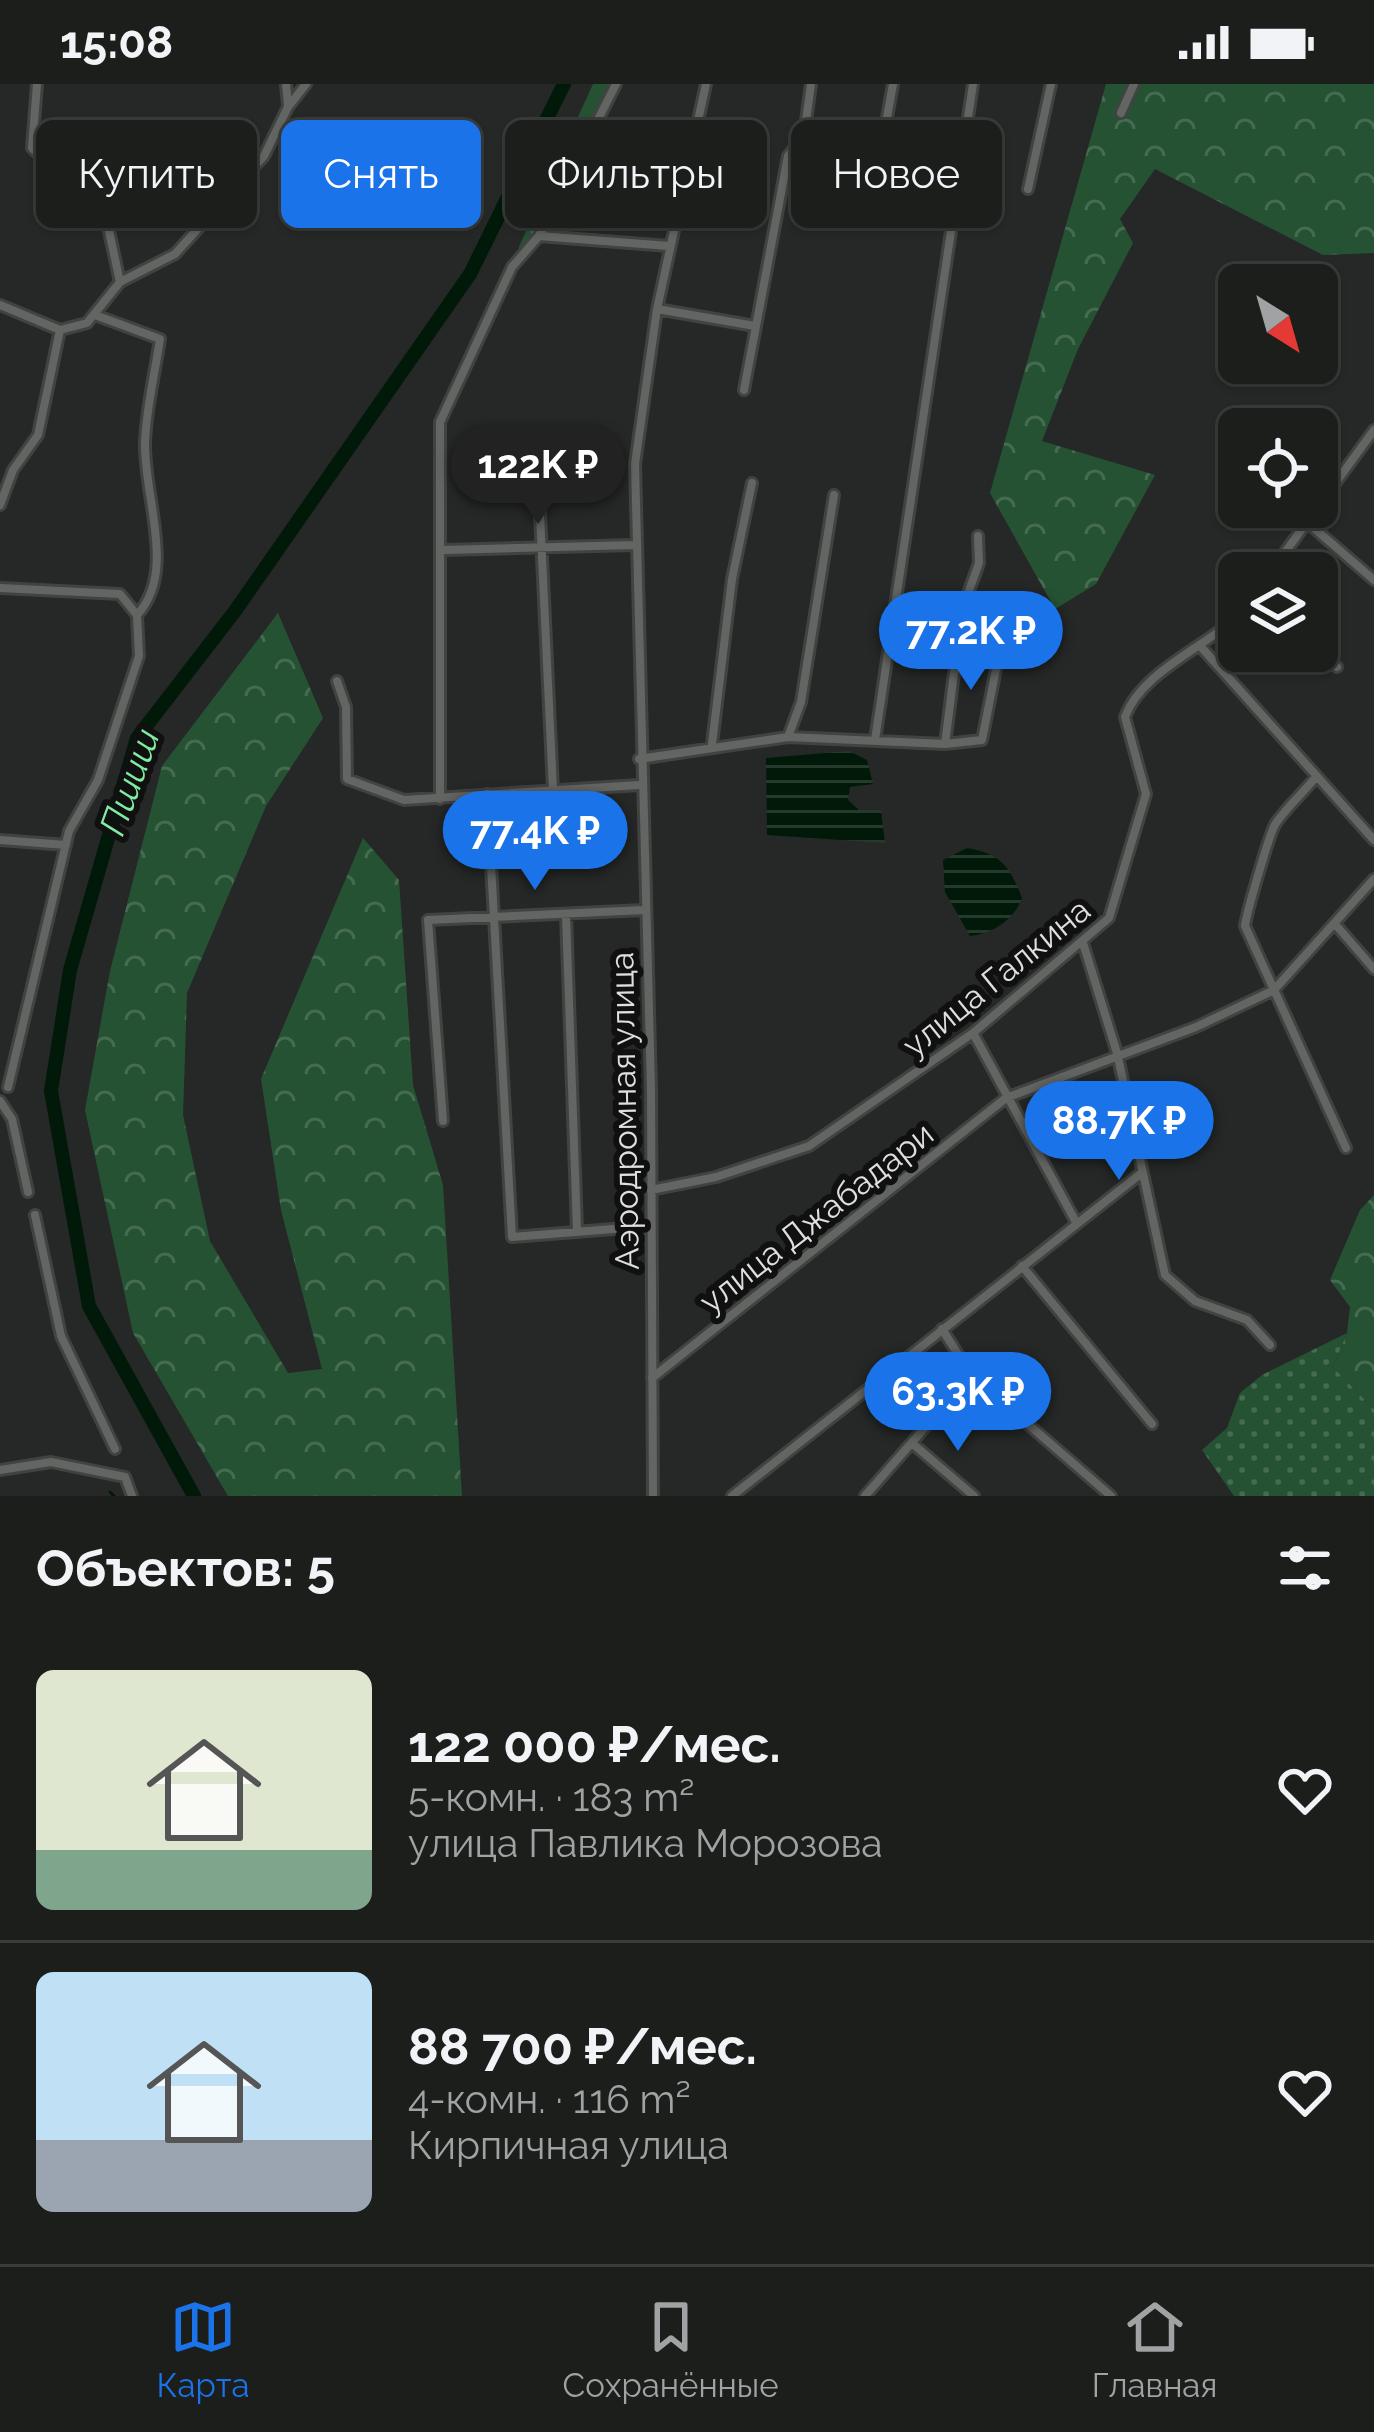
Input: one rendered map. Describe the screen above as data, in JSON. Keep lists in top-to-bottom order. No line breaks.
{"streets":{"street":["улица Галкина","Аэродромная улица","улица Джабадари"]},"crossings":[["улица Галкина","Аэродромная улица"],["Аэродромная улица","улица Джабадари"]],"water":["Пшиш"],"north":"bottom right","page":{"status":"15:08","chip":["Купить","Снять","Фильтры","Новое"],"price":["122K ₽","77.2K ₽","77.4K ₽","88.7K ₽","63.3K ₽"],"heading":"Объектов: 5","list":[{"name":"122 000 ₽/мес.","note":"5-комн. · 183 m² · улица Павлика Морозова"},{"name":"88 700 ₽/мес.","note":"4-комн. · 116 m² · Кирпичная улица"}],"tabs":["Карта","Сохранённые","Главная"]}}
